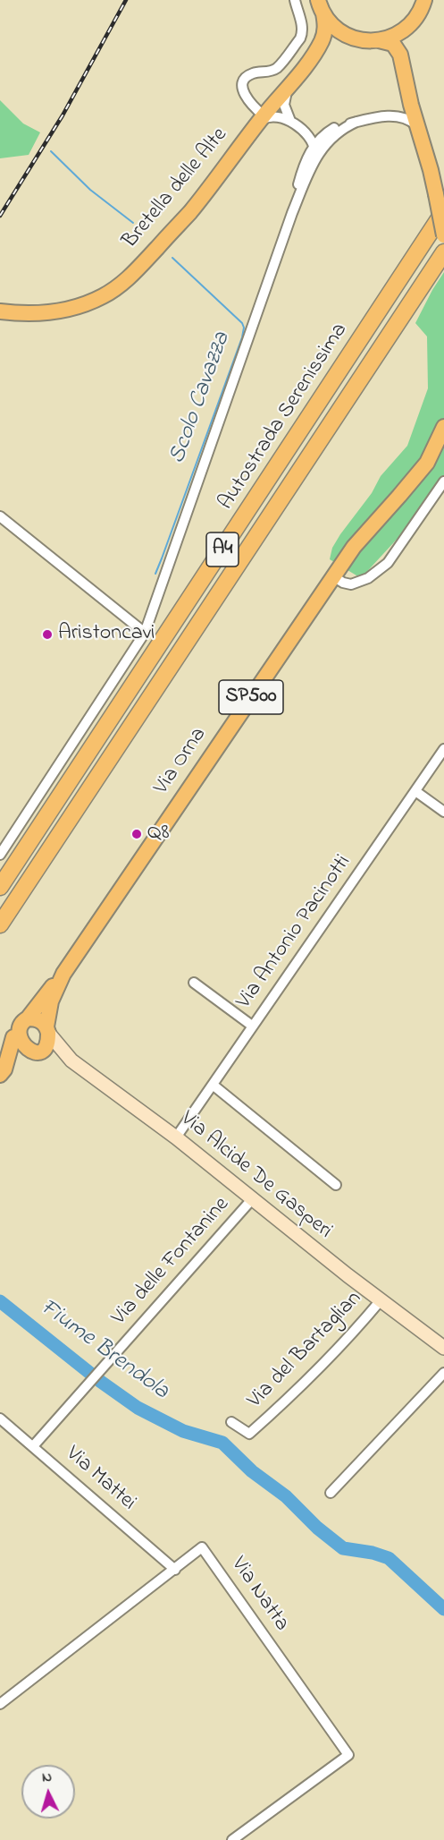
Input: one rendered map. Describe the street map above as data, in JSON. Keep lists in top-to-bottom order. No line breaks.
{"streets":{"highway":["Autostrada Serenissima","A4"],"main road":["Bretella delle Alte","SP500","Via Orna","Via Alcide De Gasperi"],"street":["Via Antonio Pacinotti","Via delle Fontanine","Via del Bartaglian","Via Mattei","Via Natta"]},"crossings":[["SP500","Via Orna"],["SP500","Via Alcide De Gasperi"],["Via Orna","Via Alcide De Gasperi"],["Via Antonio Pacinotti","Via Alcide De Gasperi"],["Via Alcide De Gasperi","Via delle Fontanine"],["Via Alcide De Gasperi","Via del Bartaglian"],["Via delle Fontanine","Via Mattei"],["Via Mattei","Via Natta"]],"water":["Scolo Cavazza","Fiume Brendola"],"places":["Aristoncavi","Q8"],"north":"top"}
